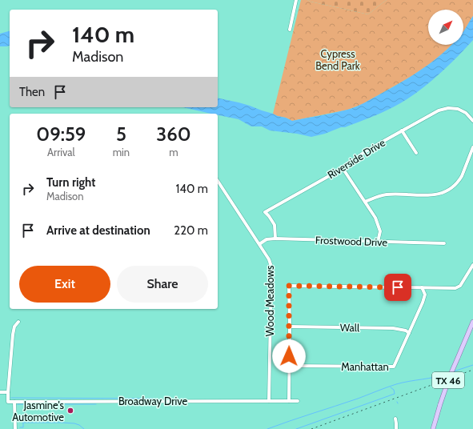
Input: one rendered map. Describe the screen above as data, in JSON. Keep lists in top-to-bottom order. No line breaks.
{"streets":{"main road":["TX 46"],"street":["Riverside Drive","Frostwood Drive","Wood Meadows","Wall","Manhattan","Broadway Drive"]},"crossings":[["Riverside Drive","Frostwood Drive"],["Frostwood Drive","Wood Meadows"],["Wood Meadows","Broadway Drive"],["Wall","Manhattan"]],"parks":["Cypress Bend Park"],"places":["Jasmine's Automotive"],"north":"top right","page":{"turn":["140 m","Madison"],"then":"Then","eta":["09:59","Arrival","5","min","360","m"],"list":[{"name":"Turn right","note":"Madison","value":"140 m"},{"name":"Arrive at destination","value":"220 m"}],"buttons":["Exit","Share"]}}
